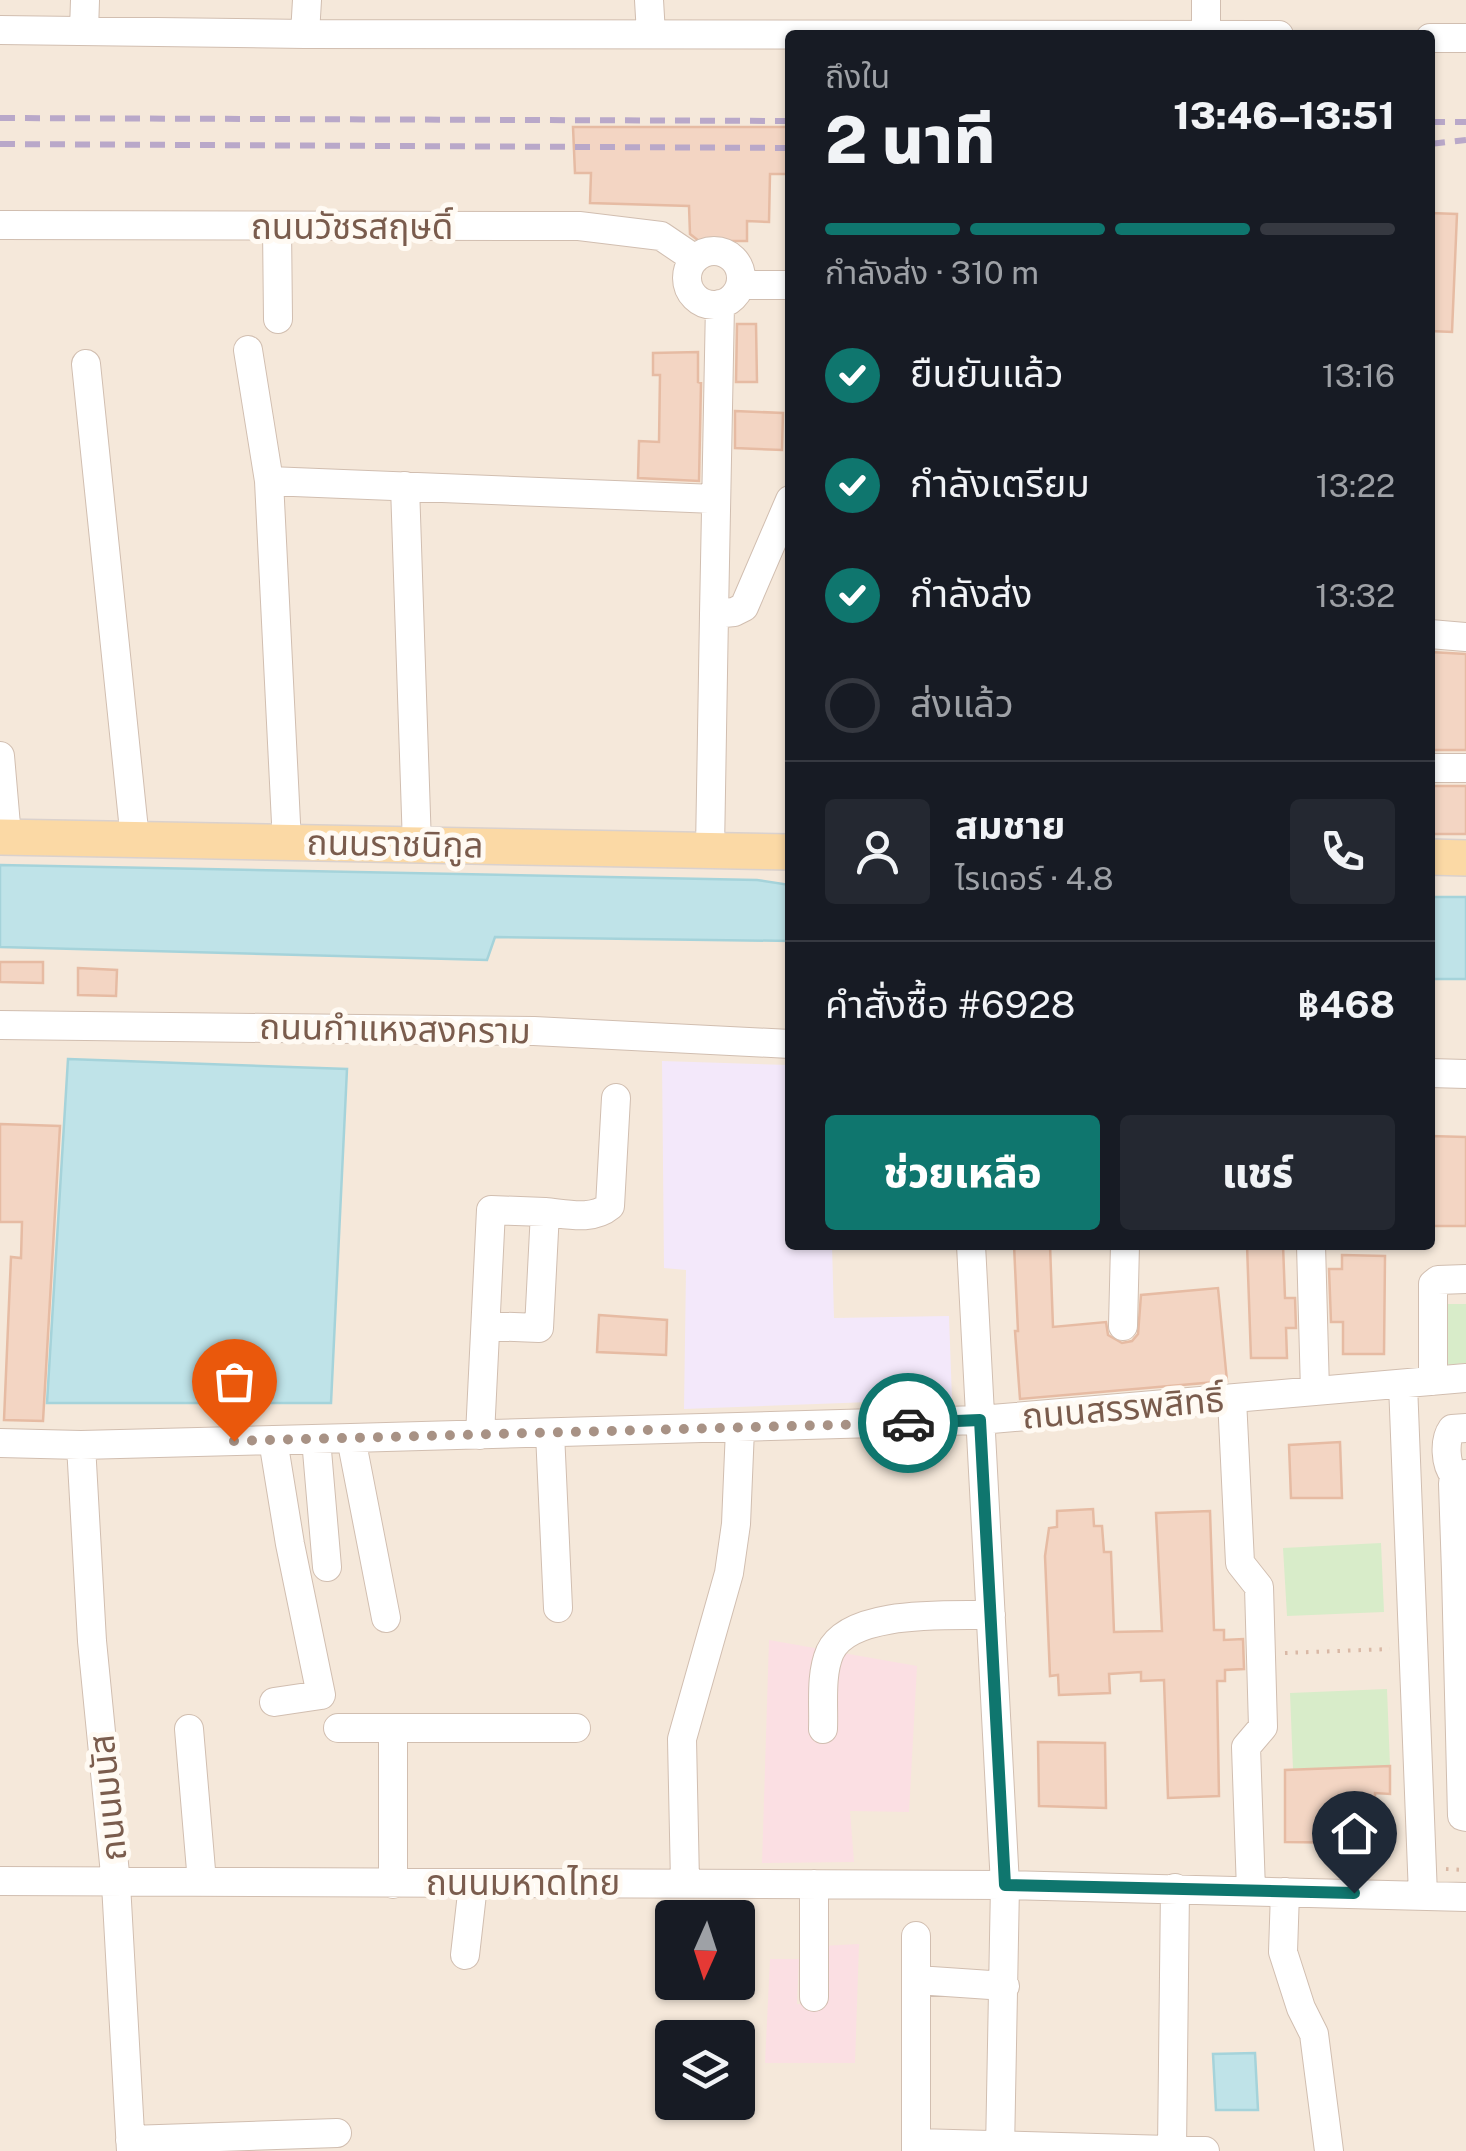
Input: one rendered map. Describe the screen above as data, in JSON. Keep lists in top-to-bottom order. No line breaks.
{"streets":{"main road":["ถนนราชนิกูล"],"street":["ถนนวัชรสฤษดิ์","ถนนกำแหงสงคราม","ถนนสรรพสิทธิ์","ถนนมนัส","ถนนมหาดไทย"]},"crossings":[["ถนนสรรพสิทธิ์","ถนนมนัส"],["ถนนมนัส","ถนนมหาดไทย"]],"north":"bottom","page":{"heading":["2 นาที","ถึงใน","13:46–13:51"],"panel":["สมชาย","ไรเดอร์ · 4.8","คำสั่งซื้อ #6928","฿468"],"bar":"กำลังส่ง · 310 m","list":[["ยืนยันแล้ว","13:16"],["กำลังเตรียม","13:22"],["กำลังส่ง","13:32"],"ส่งแล้ว"],"buttons":["ช่วยเหลือ","แชร์"]}}
